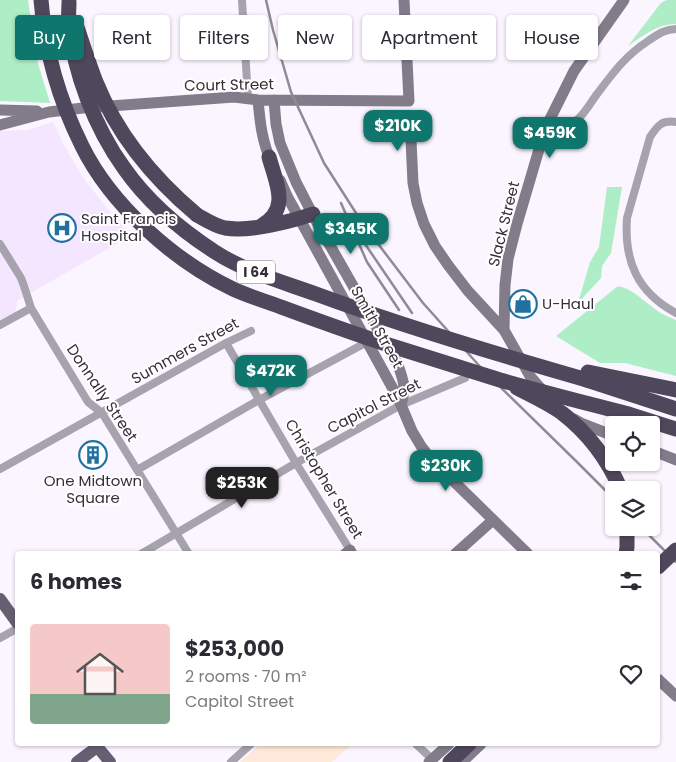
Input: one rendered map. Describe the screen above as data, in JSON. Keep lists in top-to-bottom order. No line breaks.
{"streets":{"highway":["I 64"],"street":["Court Street","Slack Street","Smith Street","Summers Street","Donnally Street","Capitol Street","Christopher Street"]},"crossings":[["Court Street","Smith Street"],["Smith Street","Capitol Street"],["Summers Street","Donnally Street"],["Summers Street","Christopher Street"],["Donnally Street","Capitol Street"],["Capitol Street","Christopher Street"]],"places":{"hospital":["Saint Francis Hospital"],"shop":["U-Haul"],"building":["One Midtown Square"]},"page":{"chip":["Buy","Rent","Filters","New","Apartment","House"],"price":["$210K","$459K","$345K","$472K","$230K","$253K"],"heading":"6 homes","list":[{"name":"$253,000","note":"2 rooms · 70 m² · Capitol Street"}]}}
